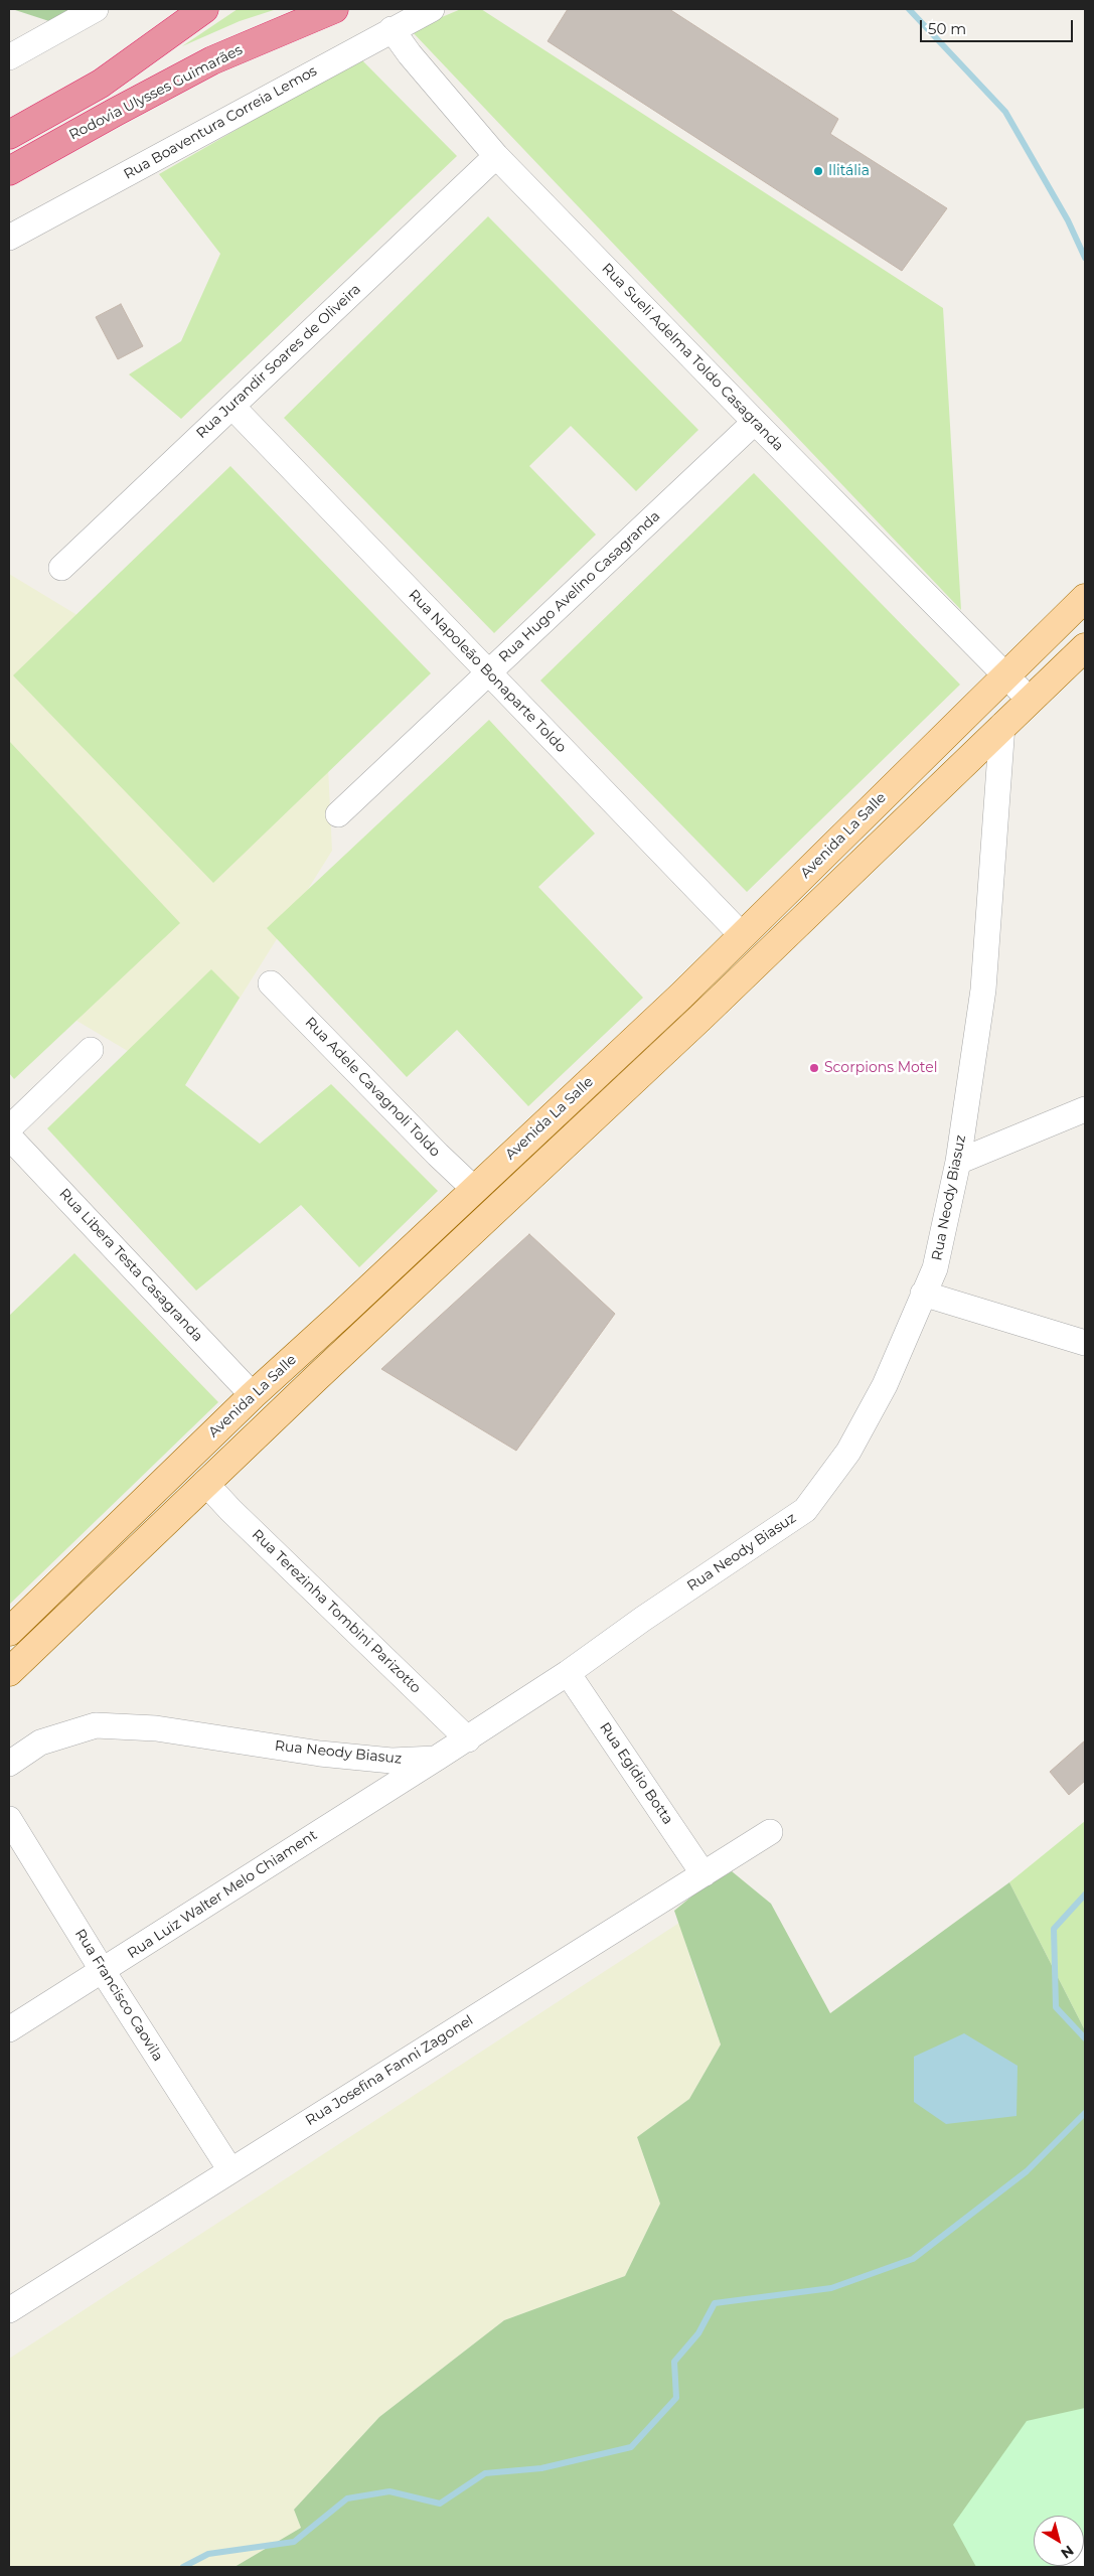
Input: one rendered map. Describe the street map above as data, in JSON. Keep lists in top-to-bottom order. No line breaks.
{"streets":{"highway":["Rodovia Ulysses Guimarães"],"main road":["Avenida La Salle"],"street":["Rua Boaventura Correia Lemos","Rua Sueli Adelma Toldo Casagranda","Rua Jurandir Soares de Oliveira","Rua Hugo Avelino Casagranda","Rua Napoleão Bonaparte Toldo","Rua Adele Cavagnoli Toldo","Rua Neody Biasuz","Rua Libera Testa Casagranda","Rua Terezinha Tombini Parizotto","Rua Egídio Botta","Rua Luiz Walter Melo Chiament","Rua Francisco Caovila","Rua Josefina Fanni Zagonel"]},"crossings":[["Rua Boaventura Correia Lemos","Rua Sueli Adelma Toldo Casagranda"],["Rua Sueli Adelma Toldo Casagranda","Rua Jurandir Soares de Oliveira"],["Rua Sueli Adelma Toldo Casagranda","Rua Hugo Avelino Casagranda"],["Rua Sueli Adelma Toldo Casagranda","Avenida La Salle"],["Rua Jurandir Soares de Oliveira","Rua Napoleão Bonaparte Toldo"],["Rua Hugo Avelino Casagranda","Rua Napoleão Bonaparte Toldo"],["Rua Napoleão Bonaparte Toldo","Avenida La Salle"],["Avenida La Salle","Rua Adele Cavagnoli Toldo"],["Avenida La Salle","Rua Libera Testa Casagranda"],["Rua Neody Biasuz","Rua Terezinha Tombini Parizotto"],["Rua Neody Biasuz","Rua Egídio Botta"],["Rua Neody Biasuz","Rua Luiz Walter Melo Chiament"],["Rua Egídio Botta","Rua Josefina Fanni Zagonel"],["Rua Luiz Walter Melo Chiament","Rua Francisco Caovila"],["Rua Francisco Caovila","Rua Josefina Fanni Zagonel"]],"places":["Ilitália","Scorpions Motel"],"scale_bar":"50 m","north":"bottom right"}
